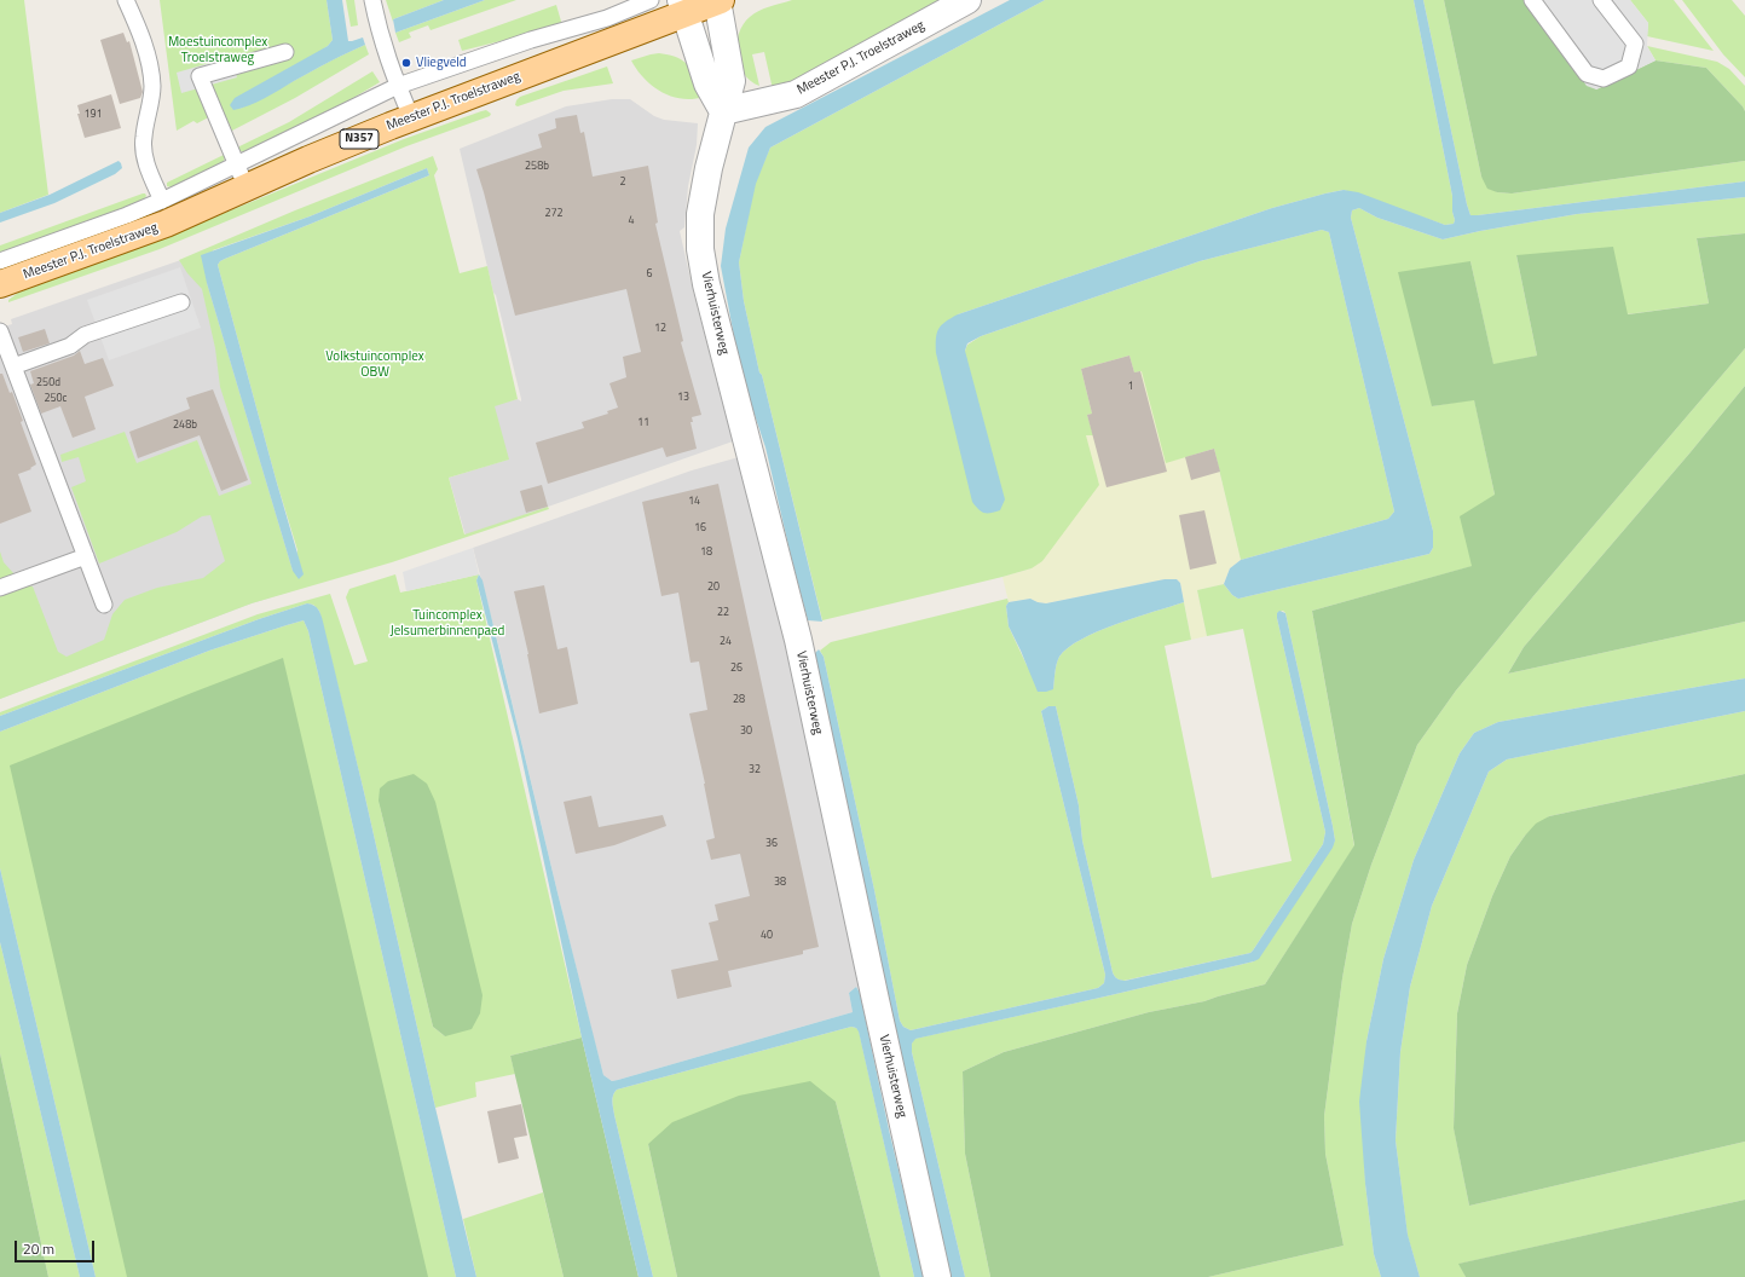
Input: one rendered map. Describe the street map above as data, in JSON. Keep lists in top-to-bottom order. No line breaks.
{"streets":{"main road":["Meester P.J. Troelstraweg","N357"],"street":["Vierhuisterweg"]},"crossings":[["Meester P.J. Troelstraweg","Vierhuisterweg"]],"parks":["Moestuincomplex Troelstraweg","Volkstuincomplex OBW","Tuincomplex Jelsumerbinnenpaed"],"places":["Vliegveld"],"house_numbers":["191","258b","2","272","4","6","12","250d","1","13","250c","11","248b","14","16","18","20","22","24","26","28","30","32","36","38","40"],"scale_bar":"20 m"}
